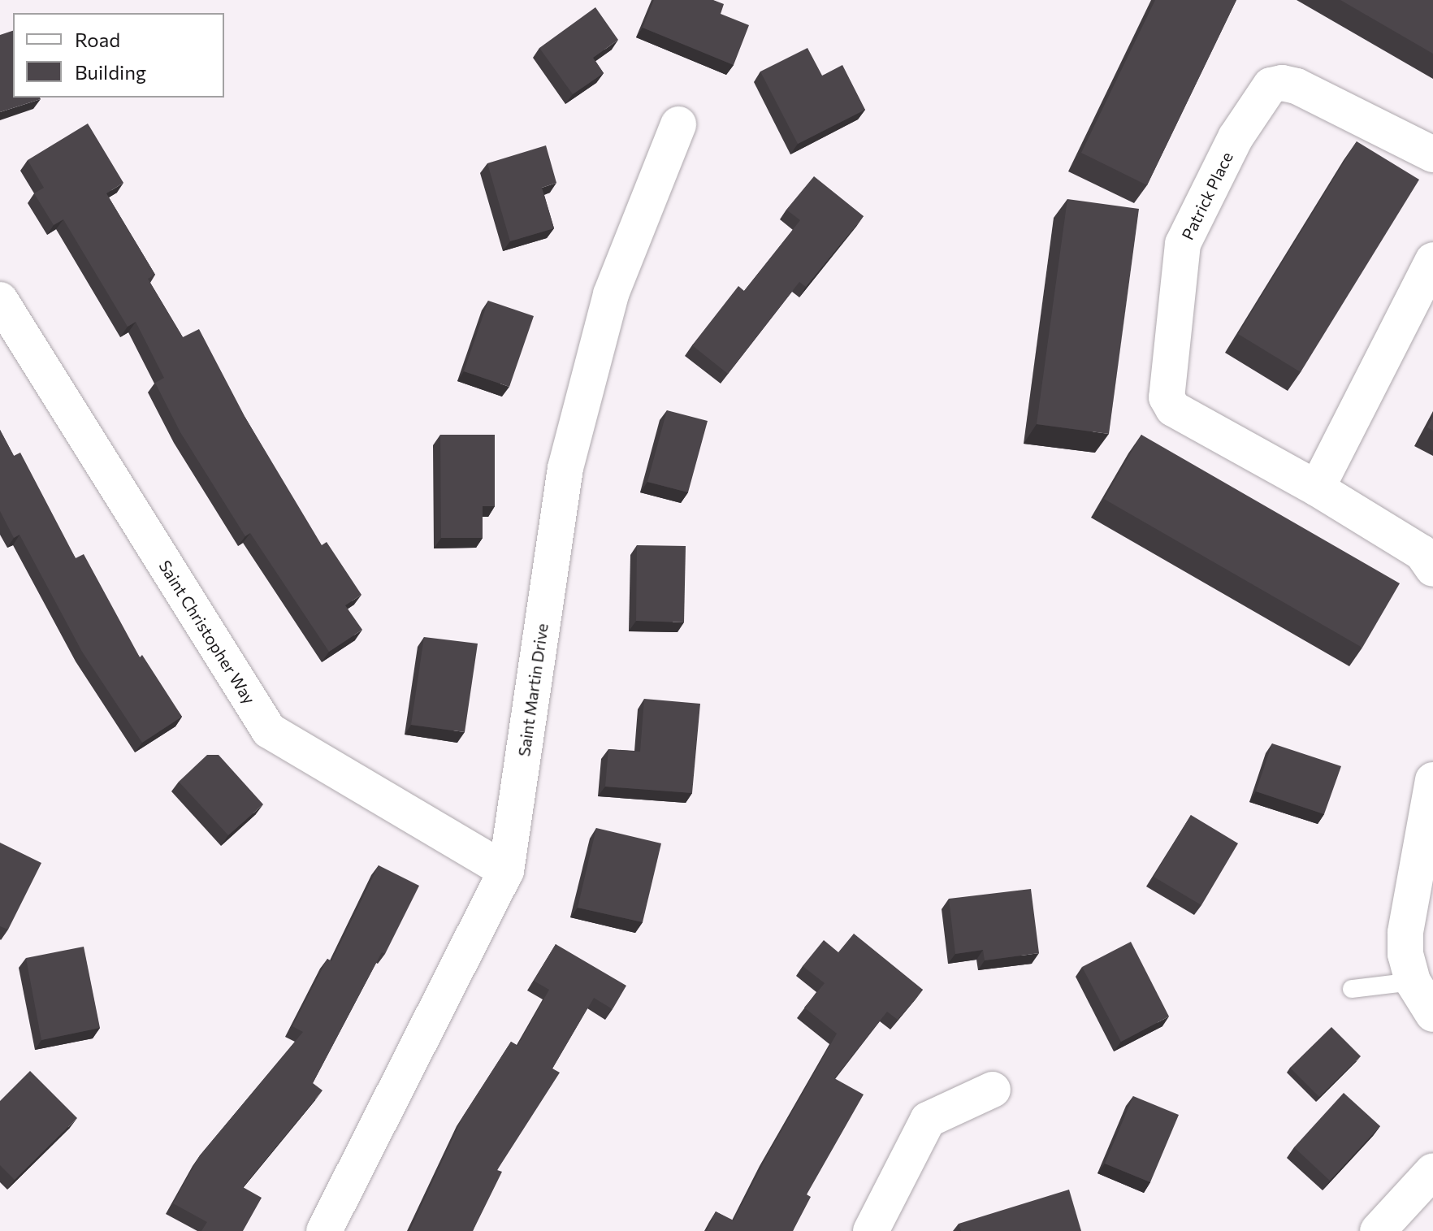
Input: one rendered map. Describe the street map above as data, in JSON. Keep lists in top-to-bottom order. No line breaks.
{"streets":{"street":["Patrick Place","Saint Christopher Way","Saint Martin Drive"]},"crossings":[["Saint Christopher Way","Saint Martin Drive"]],"legend":["Road","Building"]}
